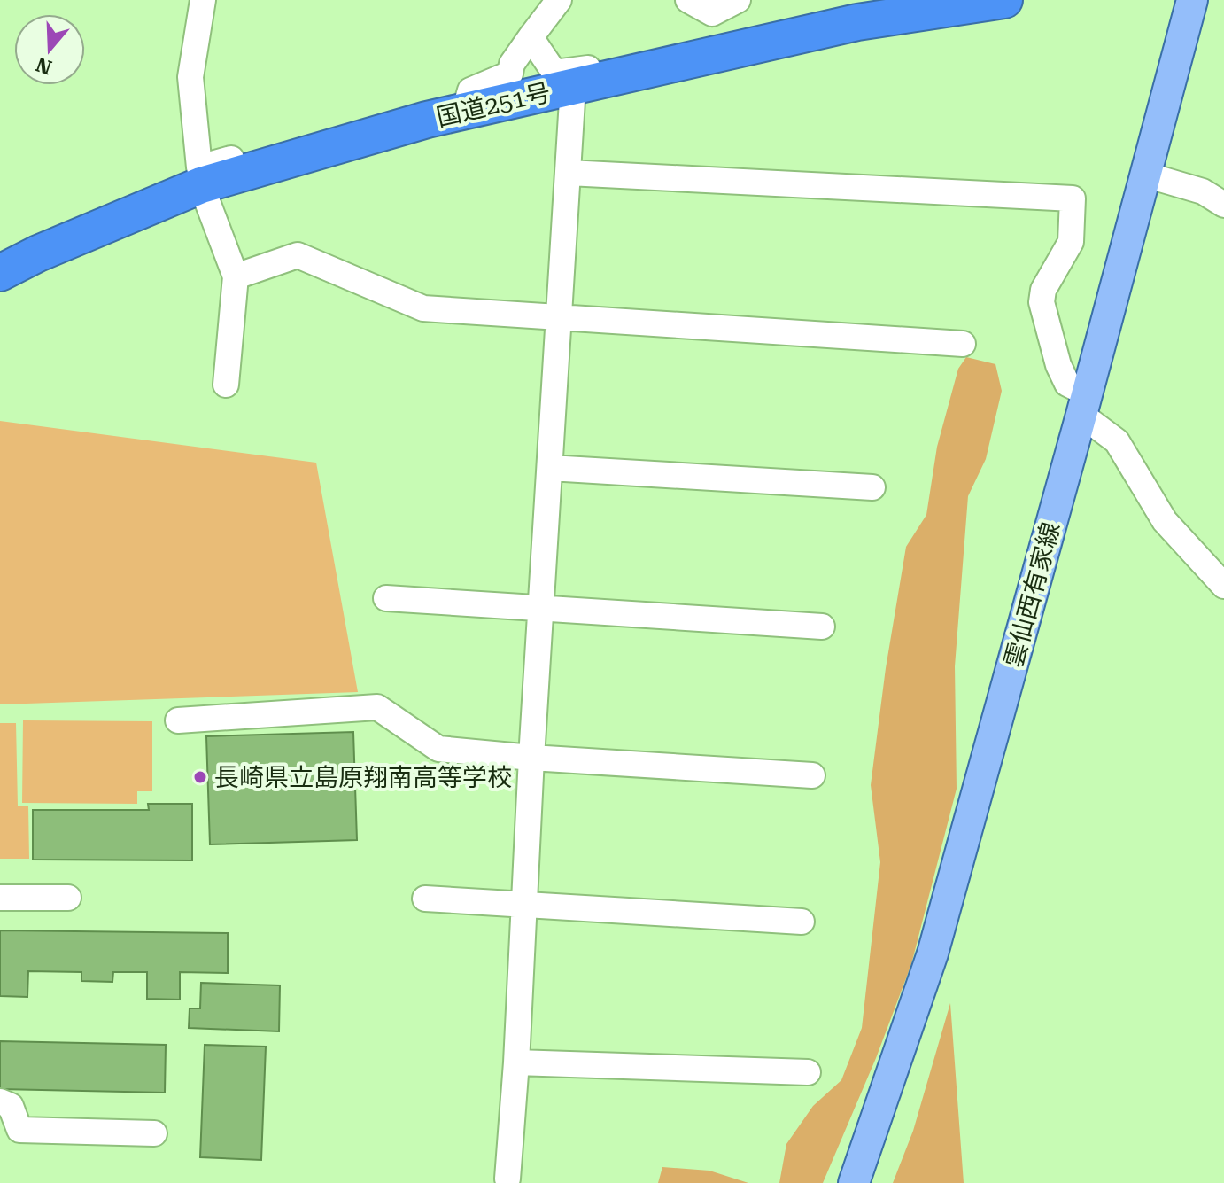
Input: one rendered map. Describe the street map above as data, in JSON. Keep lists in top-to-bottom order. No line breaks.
{"streets":{"highway":["国道251号"],"main road":["雲仙西有家線"]},"places":["長崎県立島原翔南高等学校"],"north":"bottom"}
